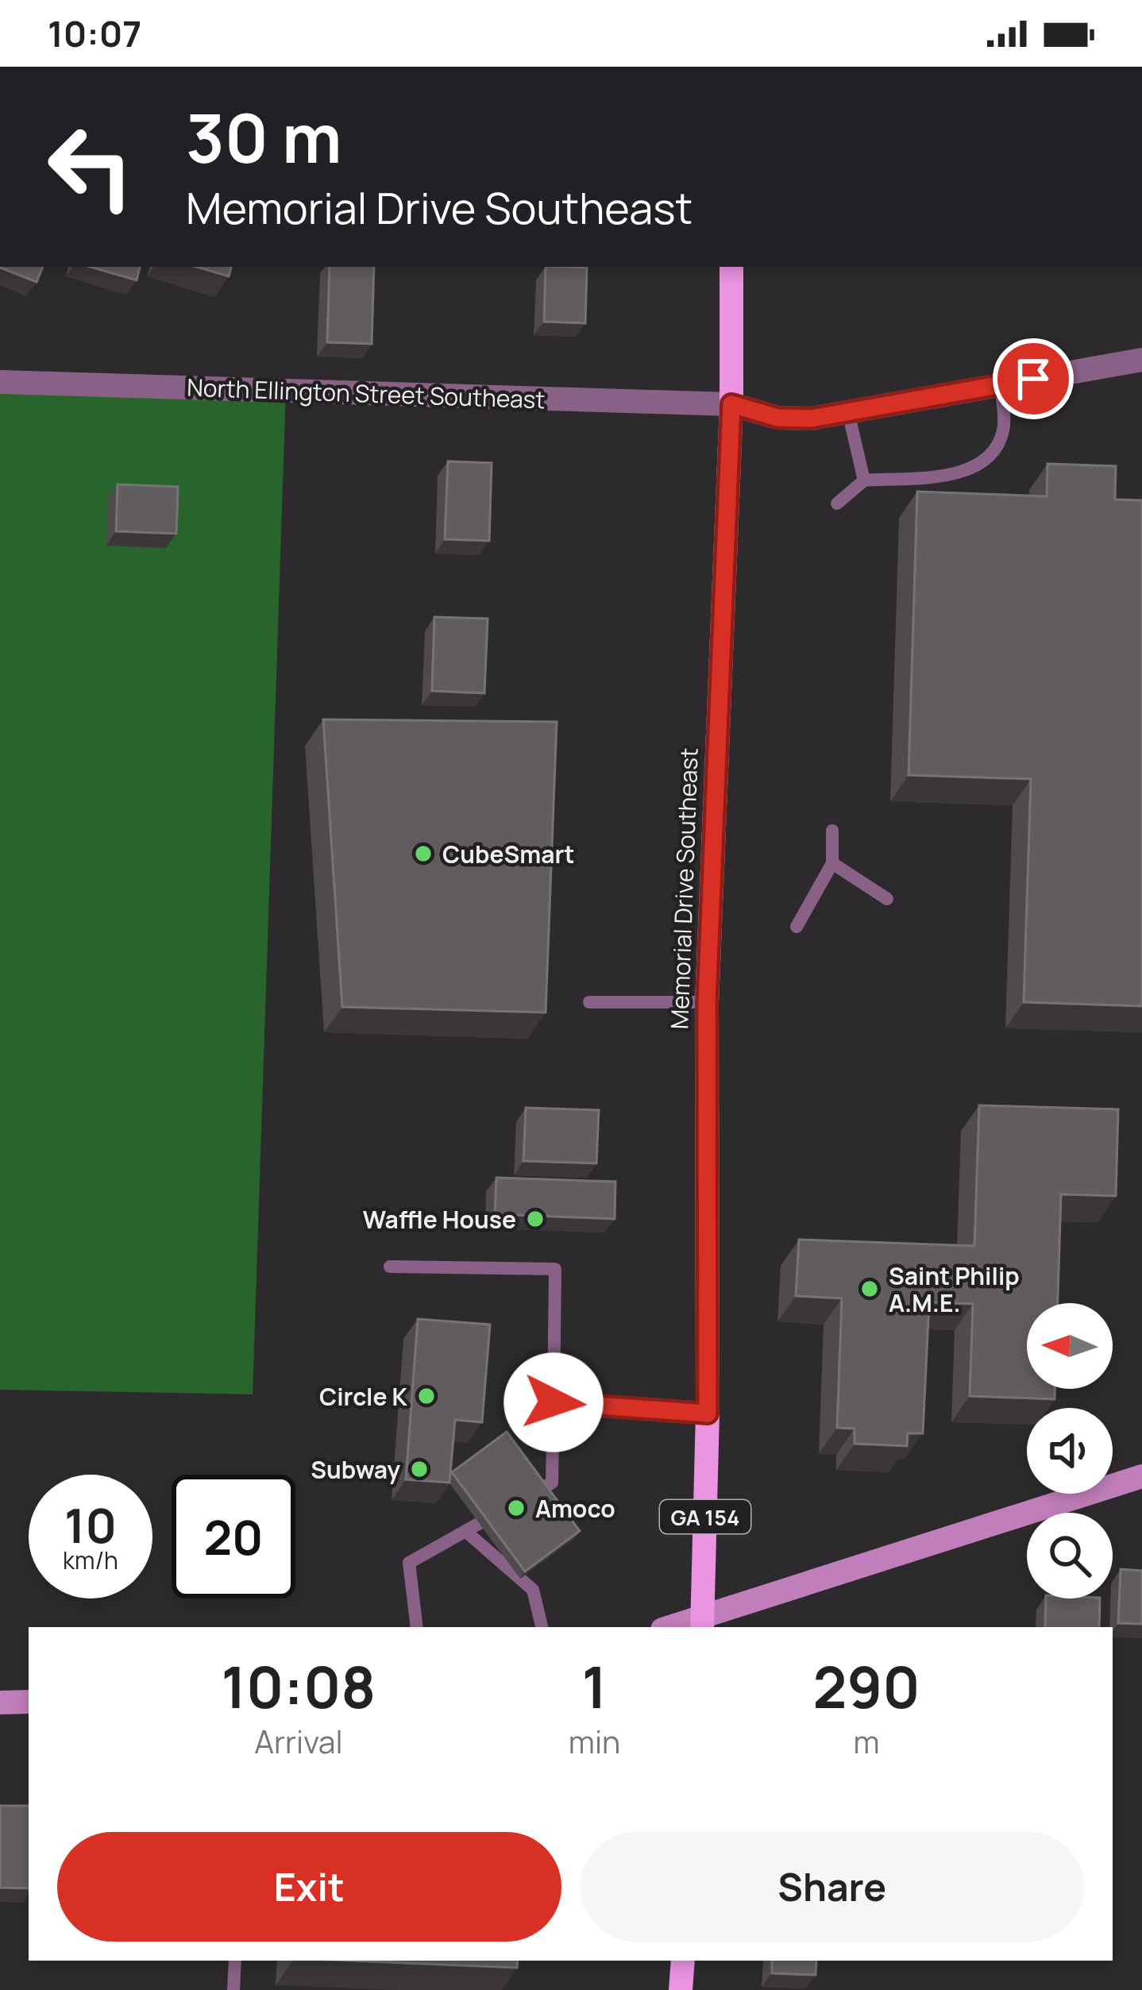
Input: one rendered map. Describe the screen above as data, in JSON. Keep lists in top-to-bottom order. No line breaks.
{"streets":{"main road":["Memorial Drive Southeast","GA 154"],"street":["North Ellington Street Southeast"]},"crossings":[["North Ellington Street Southeast","Memorial Drive Southeast"]],"places":["CubeSmart","Waffle House","Saint Philip A.M.E.","Circle K","Subway","Amoco"],"north":"left","page":{"status":"10:07","turn":["30 m","Memorial Drive Southeast"],"speed":"10 km/h","limit":"20","eta":["10:08","Arrival","1","min","290","m"],"buttons":["Exit","Share"]}}
